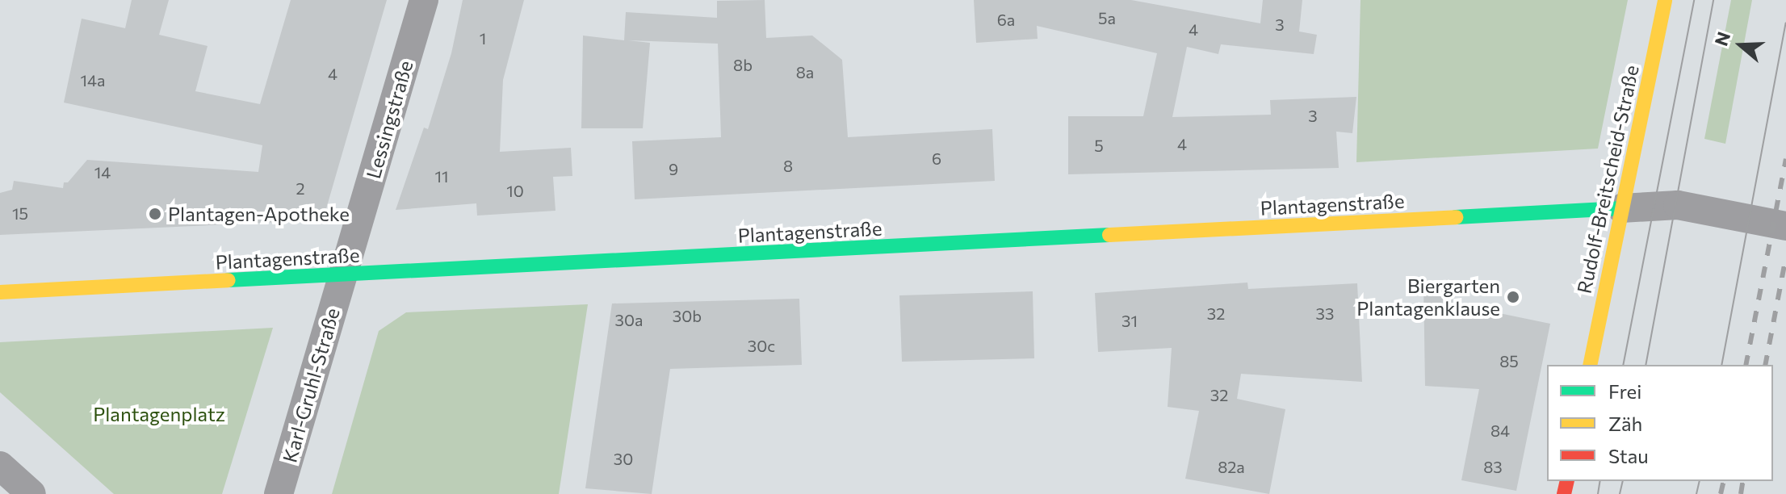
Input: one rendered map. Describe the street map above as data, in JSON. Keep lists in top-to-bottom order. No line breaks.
{"streets":{"street":["Lessingstraße","Rudolf-Breitscheid-Straße","Plantagenstraße","Karl-Gruhl-Straße"]},"crossings":[["Lessingstraße","Plantagenstraße"],["Lessingstraße","Karl-Gruhl-Straße"],["Rudolf-Breitscheid-Straße","Plantagenstraße"],["Plantagenstraße","Karl-Gruhl-Straße"]],"parks":["Plantagenplatz"],"places":["Plantagen-Apotheke","Biergarten Plantagenklause"],"house_numbers":["5a","6a","3","4","1","8b","8a","4","14a","3","4","5","6","8","9","14","11","2","10","15","32","33","30b","30a","31","30c","85","32","84","30","82a","83"],"legend":["Frei","Zäh","Stau"],"north":"left"}
